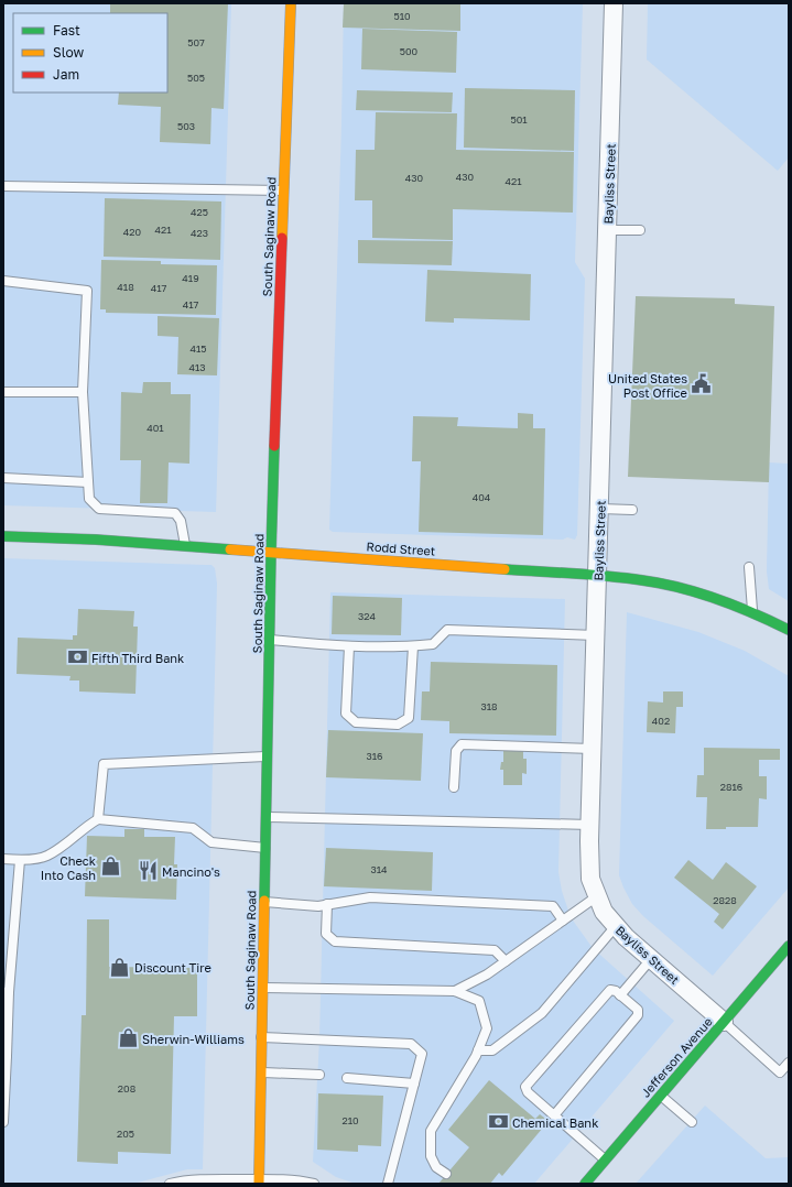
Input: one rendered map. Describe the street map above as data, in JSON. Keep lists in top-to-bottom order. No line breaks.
{"streets":{"main road":["South Saginaw Road","Rodd Street","Jefferson Avenue"],"street":["Bayliss Street"]},"crossings":[["Bayliss Street","Rodd Street"],["Bayliss Street","Jefferson Avenue"],["South Saginaw Road","Rodd Street"]],"places":{"public building":["United States Post Office"],"bank":["Fifth Third Bank","Chemical Bank"],"shop":["Check Into Cash","Discount Tire","Sherwin-Williams"],"restaurant":["Mancino's"]},"house_numbers":["510","507","500","505","501","503","430","430","421","425","421","420","423","419","418","417","417","415","413","401","404","324","318","402","316","2816","314","2828","208","210","205"],"legend":["Fast","Slow","Jam"]}
